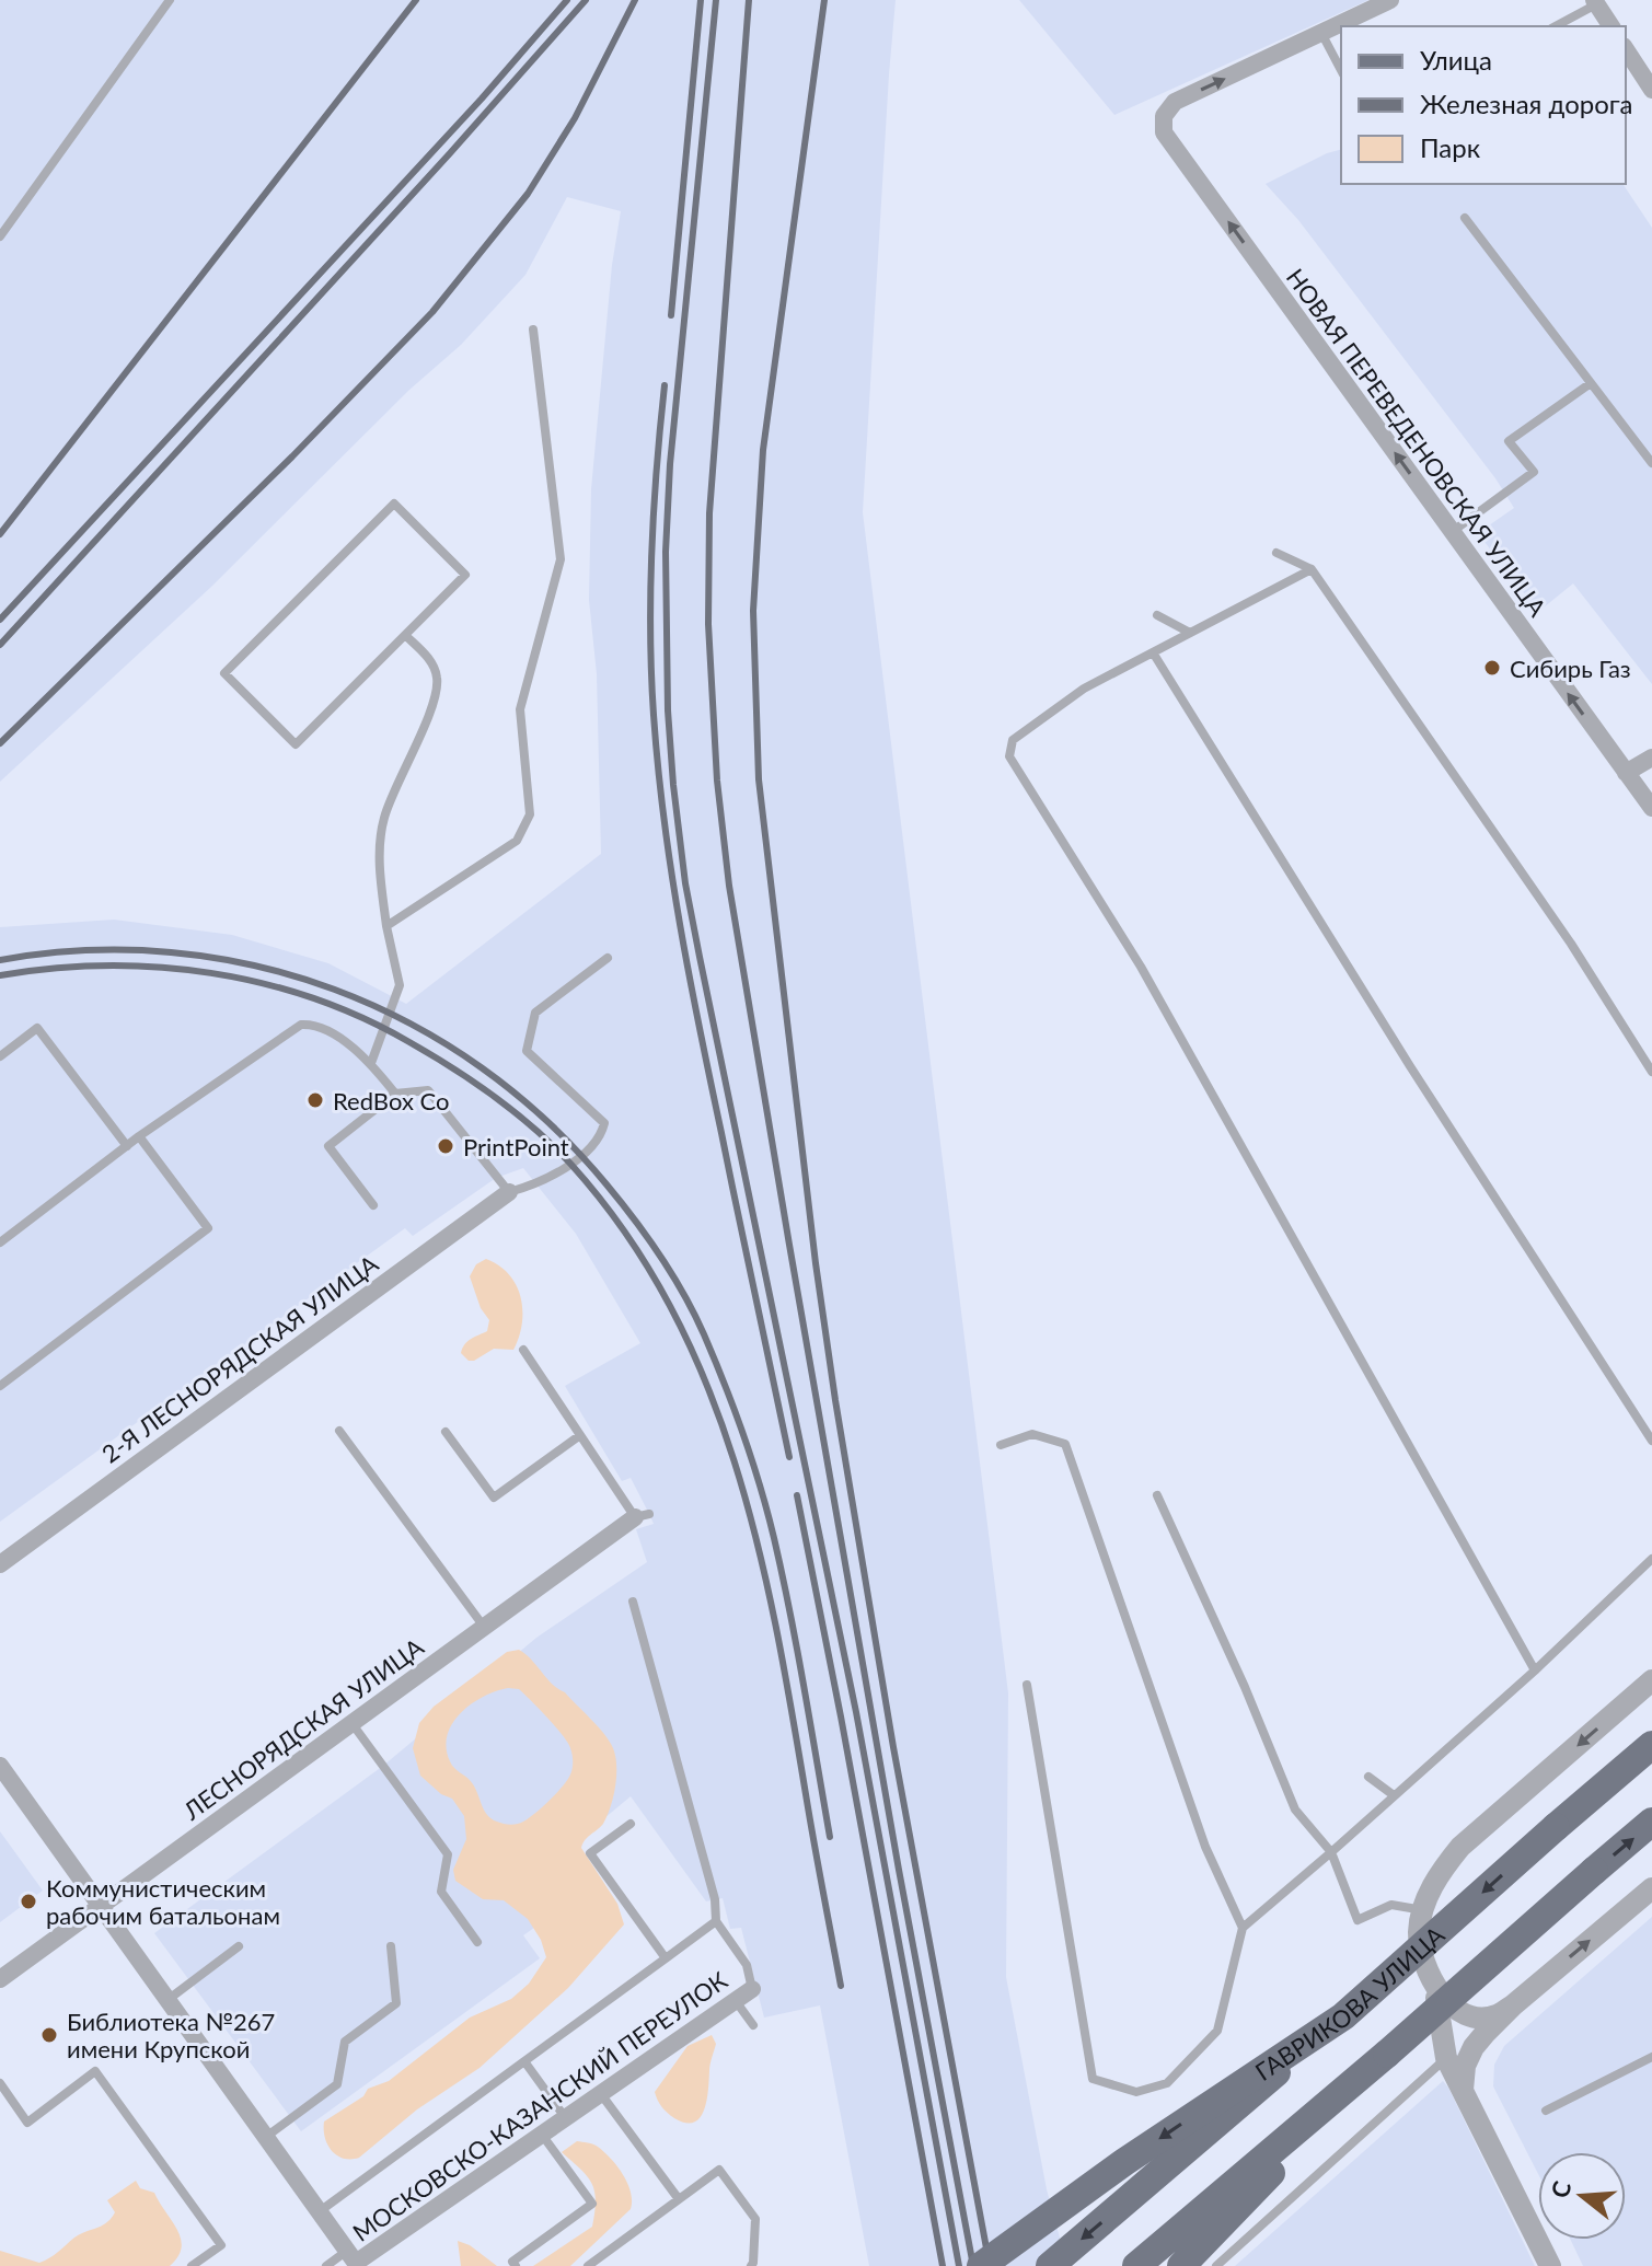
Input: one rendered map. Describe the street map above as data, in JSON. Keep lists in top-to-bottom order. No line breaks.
{"streets":{"main road":["ГАВРИКОВА УЛИЦА"],"street":["НОВАЯ ПЕРЕВЕДЕНОВСКАЯ УЛИЦА","2-Я ЛЕСНОРЯДСКАЯ УЛИЦА","ЛЕСНОРЯДСКАЯ УЛИЦА","МОСКОВСКО-КАЗАНСКИЙ ПЕРЕУЛОК"]},"one_way":["НОВАЯ ПЕРЕВЕДЕНОВСКАЯ УЛИЦА"],"places":["Сибирь Газ","RedBox Co","PrintPoint","Коммунистическим рабочим батальонам","Библиотека №267 имени Крупской"],"legend":["Улица","Железная дорога","Парк"],"north":"left"}
